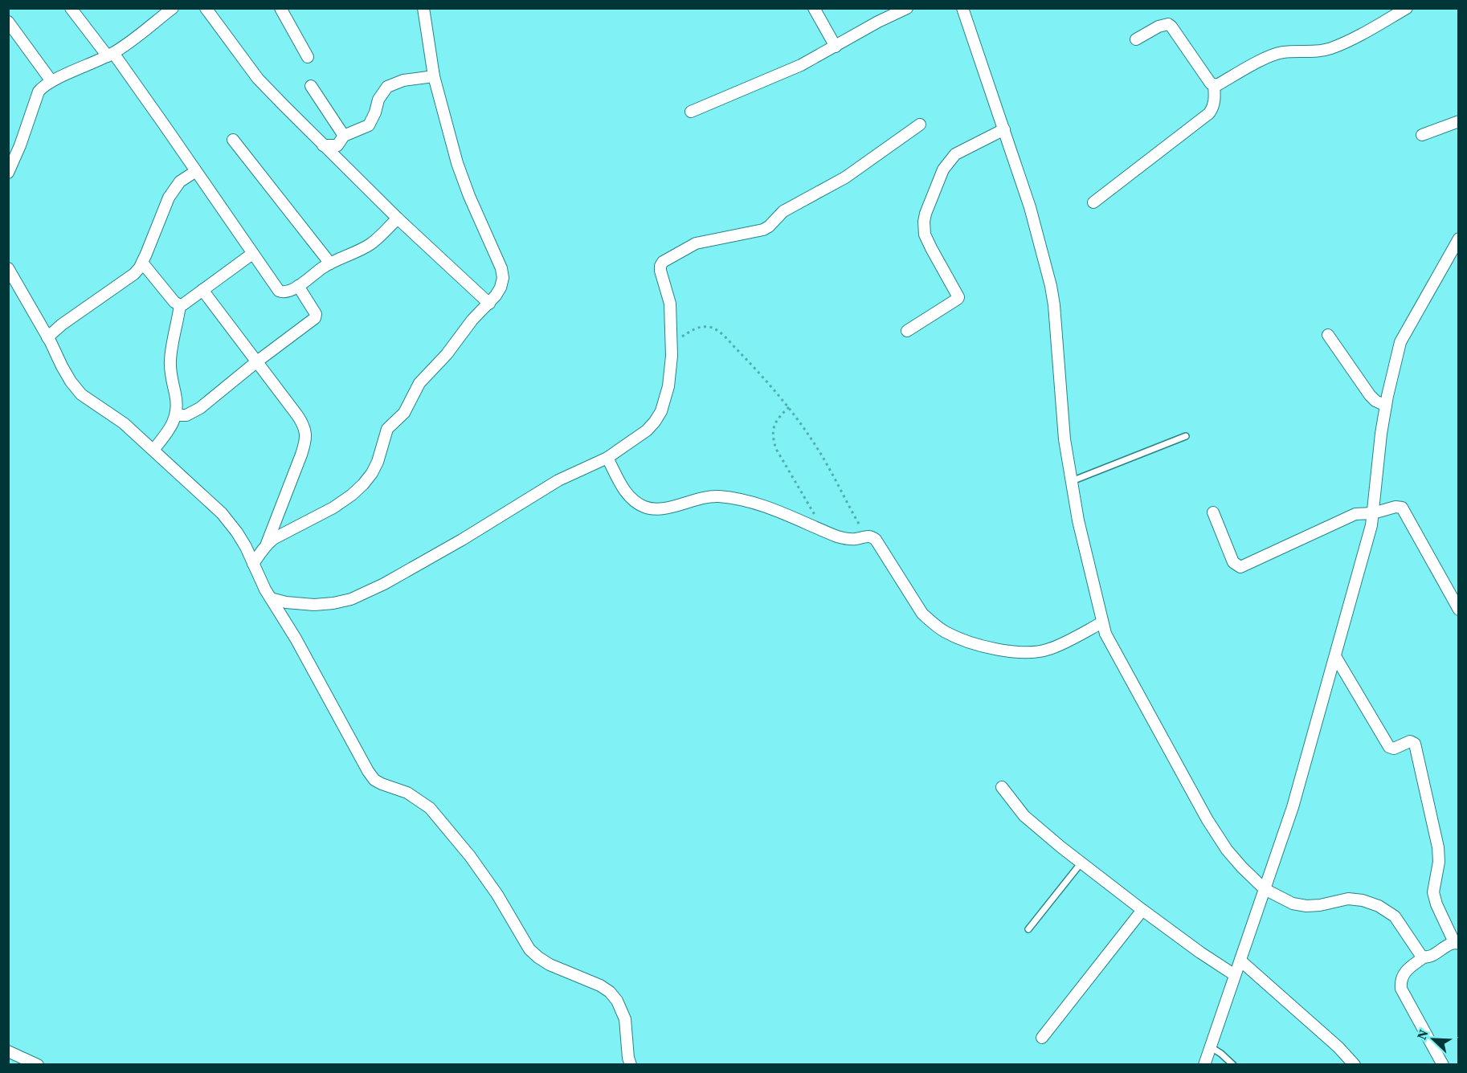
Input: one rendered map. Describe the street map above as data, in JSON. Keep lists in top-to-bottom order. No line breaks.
{"north":"top left"}
